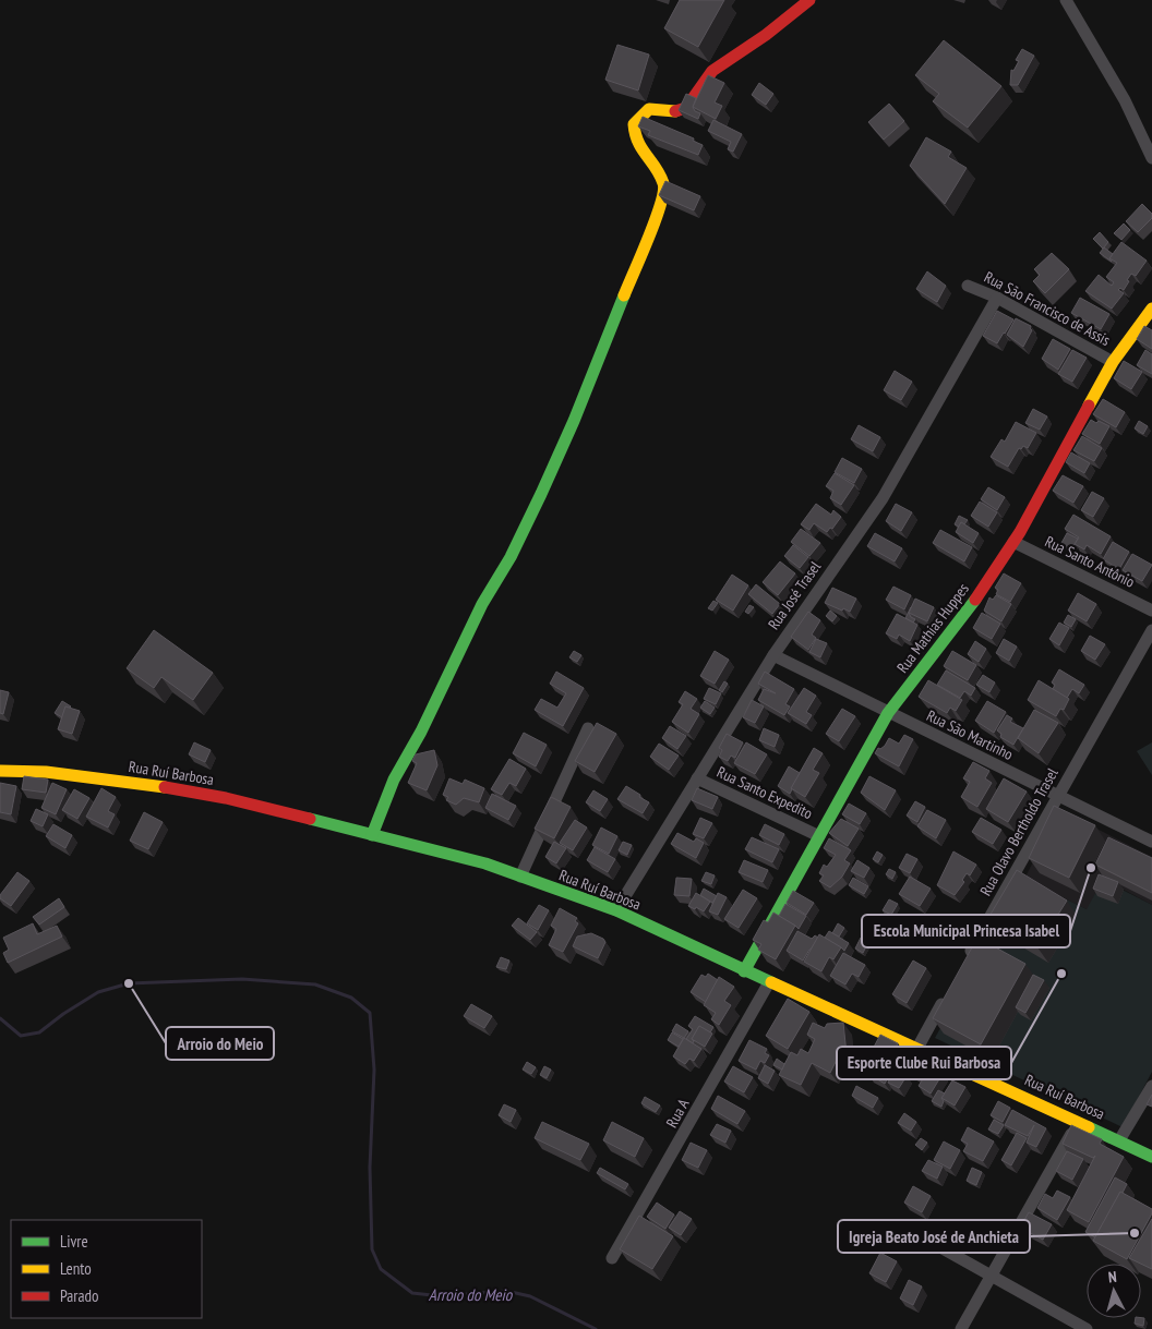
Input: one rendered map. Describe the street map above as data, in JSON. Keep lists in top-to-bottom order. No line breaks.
{"streets":{"street":["Rua São Francisco de Assis","Rua Santo Antônio","Rua José Trasel","Rua Mathias Huppes","Rua São Martinho","Rua Ruí Barbosa","Rua Santo Expedito","Rua Olavo Bertholdo Trasel","Rua A"]},"crossings":[["Rua São Francisco de Assis","Rua José Trasel"],["Rua São Francisco de Assis","Rua Mathias Huppes"],["Rua Santo Antônio","Rua Mathias Huppes"],["Rua José Trasel","Rua São Martinho"],["Rua José Trasel","Rua Ruí Barbosa"],["Rua José Trasel","Rua Santo Expedito"],["Rua Mathias Huppes","Rua São Martinho"],["Rua Mathias Huppes","Rua Ruí Barbosa"],["Rua Mathias Huppes","Rua Santo Expedito"],["Rua São Martinho","Rua Olavo Bertholdo Trasel"],["Rua Ruí Barbosa","Rua A"]],"water":["Arroio do Meio"],"places":["Escola Municipal Princesa Isabel","Esporte Clube Rui Barbosa","Arroio do Meio","Igreja Beato José de Anchieta"],"legend":["Livre","Lento","Parado"],"north":"top"}
